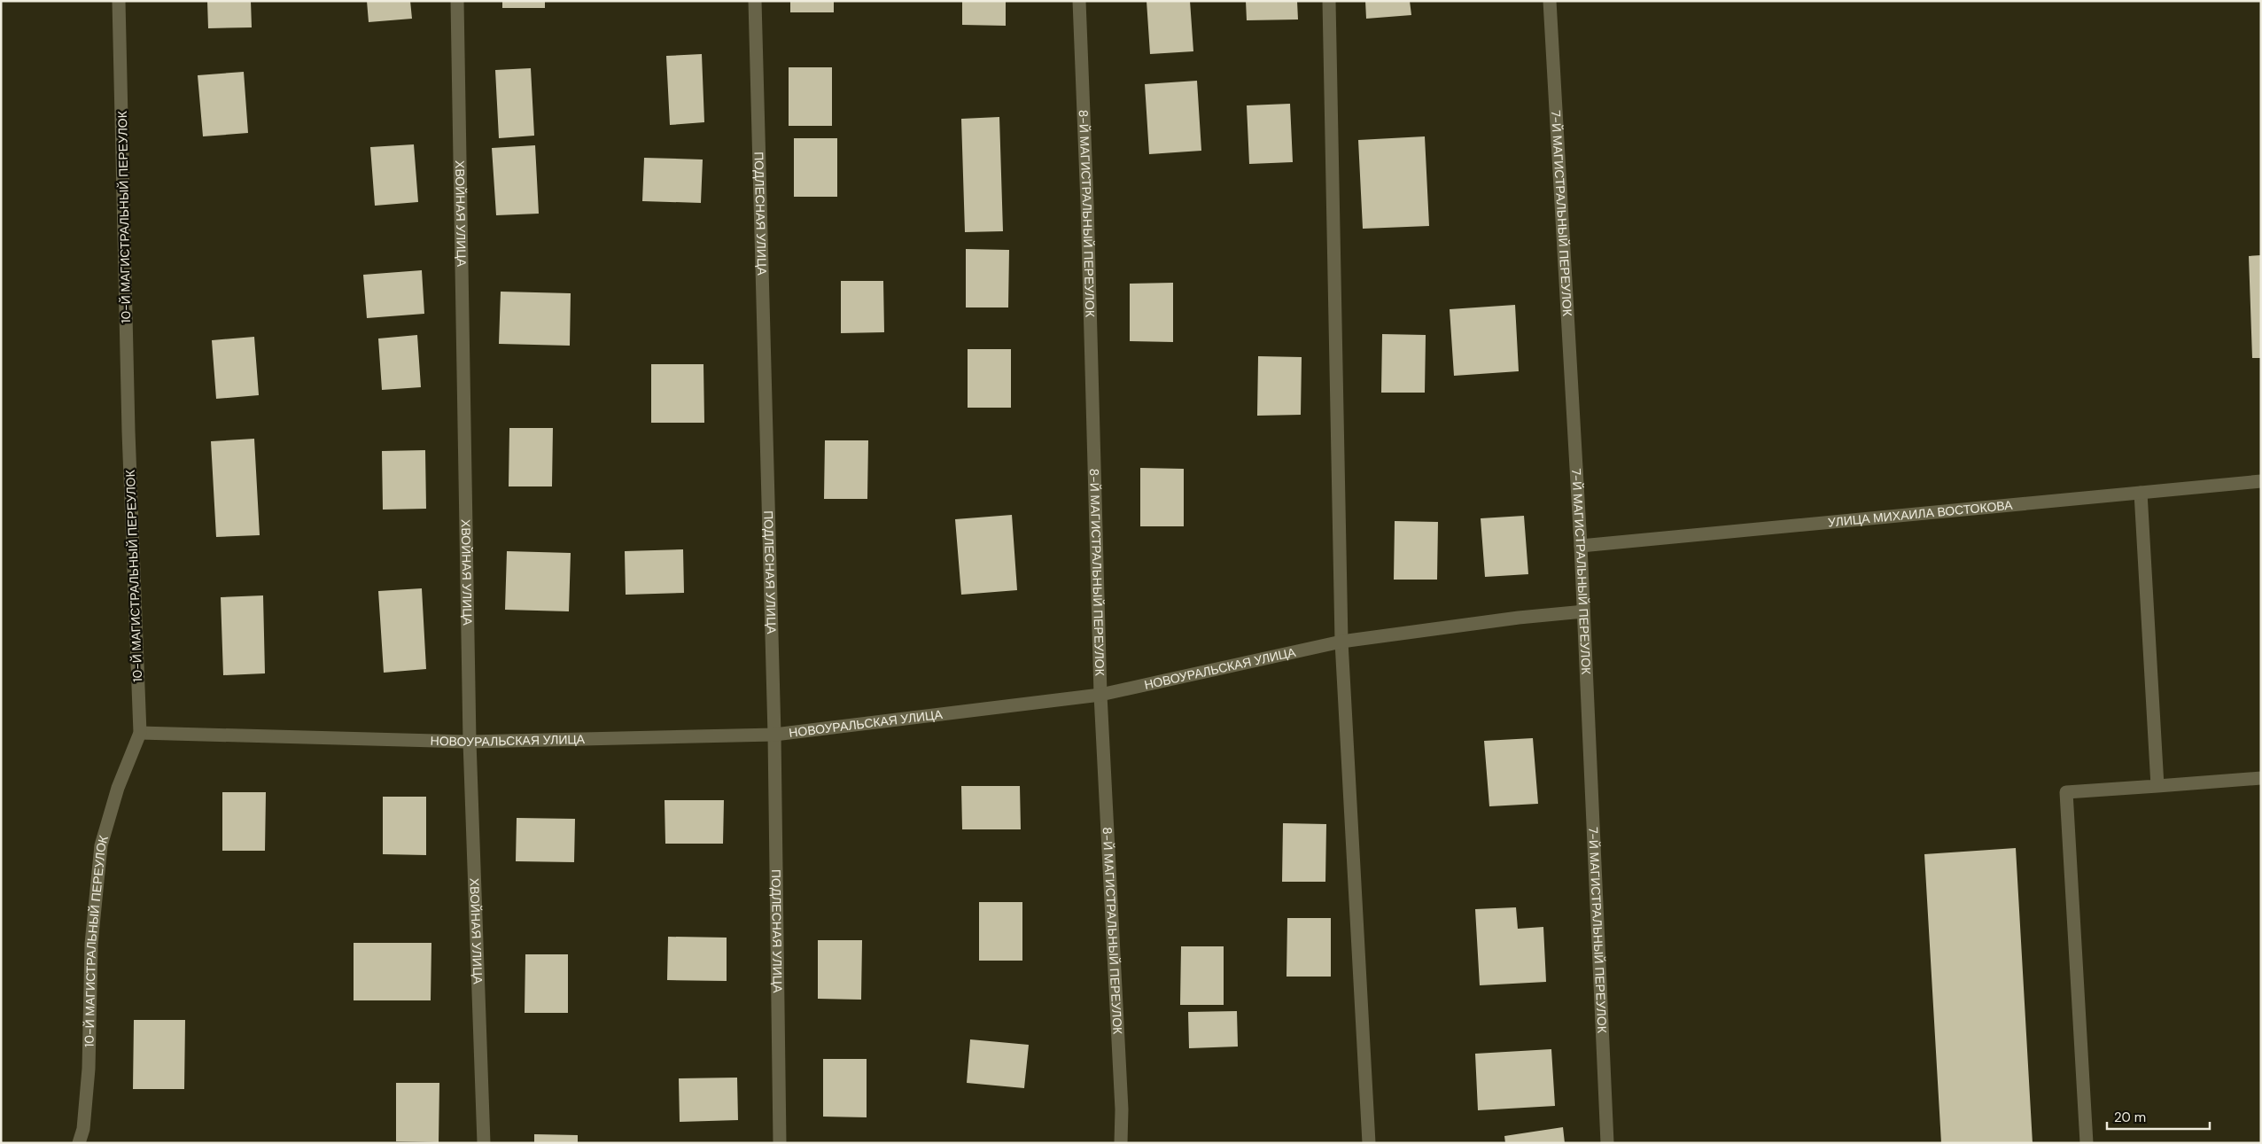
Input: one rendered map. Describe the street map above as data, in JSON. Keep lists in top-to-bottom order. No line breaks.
{"streets":{"street":["ХВОЙНАЯ УЛИЦА","ПОДЛЕСНАЯ УЛИЦА","8-Й МАГИСТРАЛЬНЫЙ ПЕРЕУЛОК","7-Й МАГИСТРАЛЬНЫЙ ПЕРЕУЛОК","10-Й МАГИСТРАЛЬНЫЙ ПЕРЕУЛОК","УЛИЦА МИХАИЛА ВОСТОКОВА","НОВОУРАЛЬСКАЯ УЛИЦА"]},"crossings":[["ХВОЙНАЯ УЛИЦА","НОВОУРАЛЬСКАЯ УЛИЦА"],["ПОДЛЕСНАЯ УЛИЦА","НОВОУРАЛЬСКАЯ УЛИЦА"],["8-Й МАГИСТРАЛЬНЫЙ ПЕРЕУЛОК","НОВОУРАЛЬСКАЯ УЛИЦА"],["7-Й МАГИСТРАЛЬНЫЙ ПЕРЕУЛОК","УЛИЦА МИХАИЛА ВОСТОКОВА"],["7-Й МАГИСТРАЛЬНЫЙ ПЕРЕУЛОК","НОВОУРАЛЬСКАЯ УЛИЦА"],["10-Й МАГИСТРАЛЬНЫЙ ПЕРЕУЛОК","НОВОУРАЛЬСКАЯ УЛИЦА"]],"scale_bar":"20 m"}
